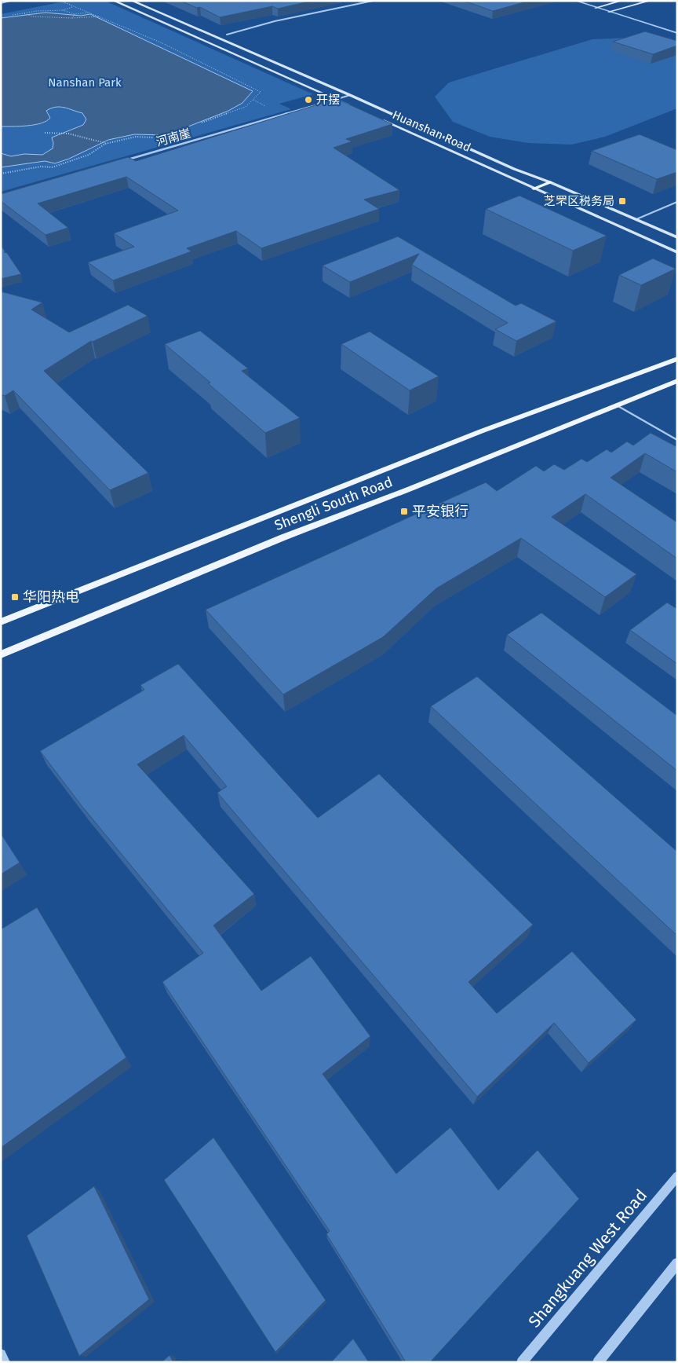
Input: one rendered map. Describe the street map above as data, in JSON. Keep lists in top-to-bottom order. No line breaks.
{"streets":{"main road":["Huanshan Road","Shengli South Road"],"street":["河南崖","Shangkuang West Road"]},"crossings":[["Huanshan Road","河南崖"]],"parks":["Nanshan Park"],"places":{"other":["开摆"],"transit":["芝罘区税务局","平安银行","华阳热电"]}}
